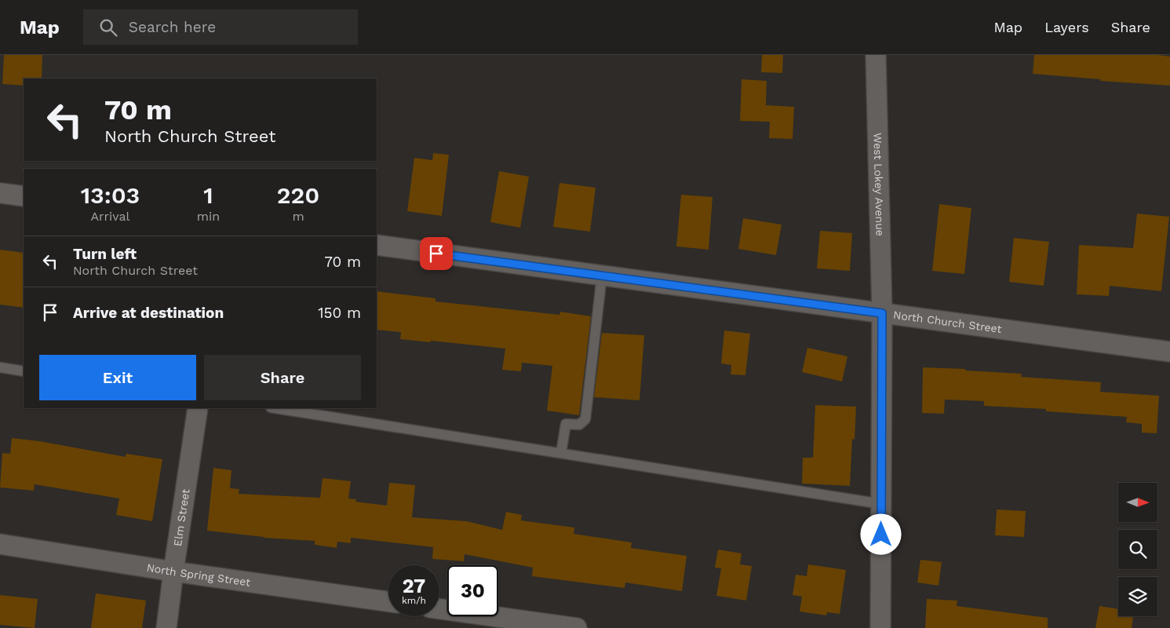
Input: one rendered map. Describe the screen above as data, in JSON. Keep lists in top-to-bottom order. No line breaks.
{"streets":{"street":["West Lokey Avenue","North Church Street","Elm Street","North Spring Street"]},"crossings":[["West Lokey Avenue","North Church Street"],["Elm Street","North Spring Street"]],"north":"right","page":{"header":"Map","search":"Search here","nav":["Map","Layers","Share"],"turn":["70 m","North Church Street"],"eta":["13:03","Arrival","1","min","220","m"],"list":[{"name":"Turn left","note":"North Church Street","value":"70 m"},{"name":"Arrive at destination","value":"150 m"}],"buttons":["Exit","Share"],"speed":"27 km/h","limit":"30"}}
